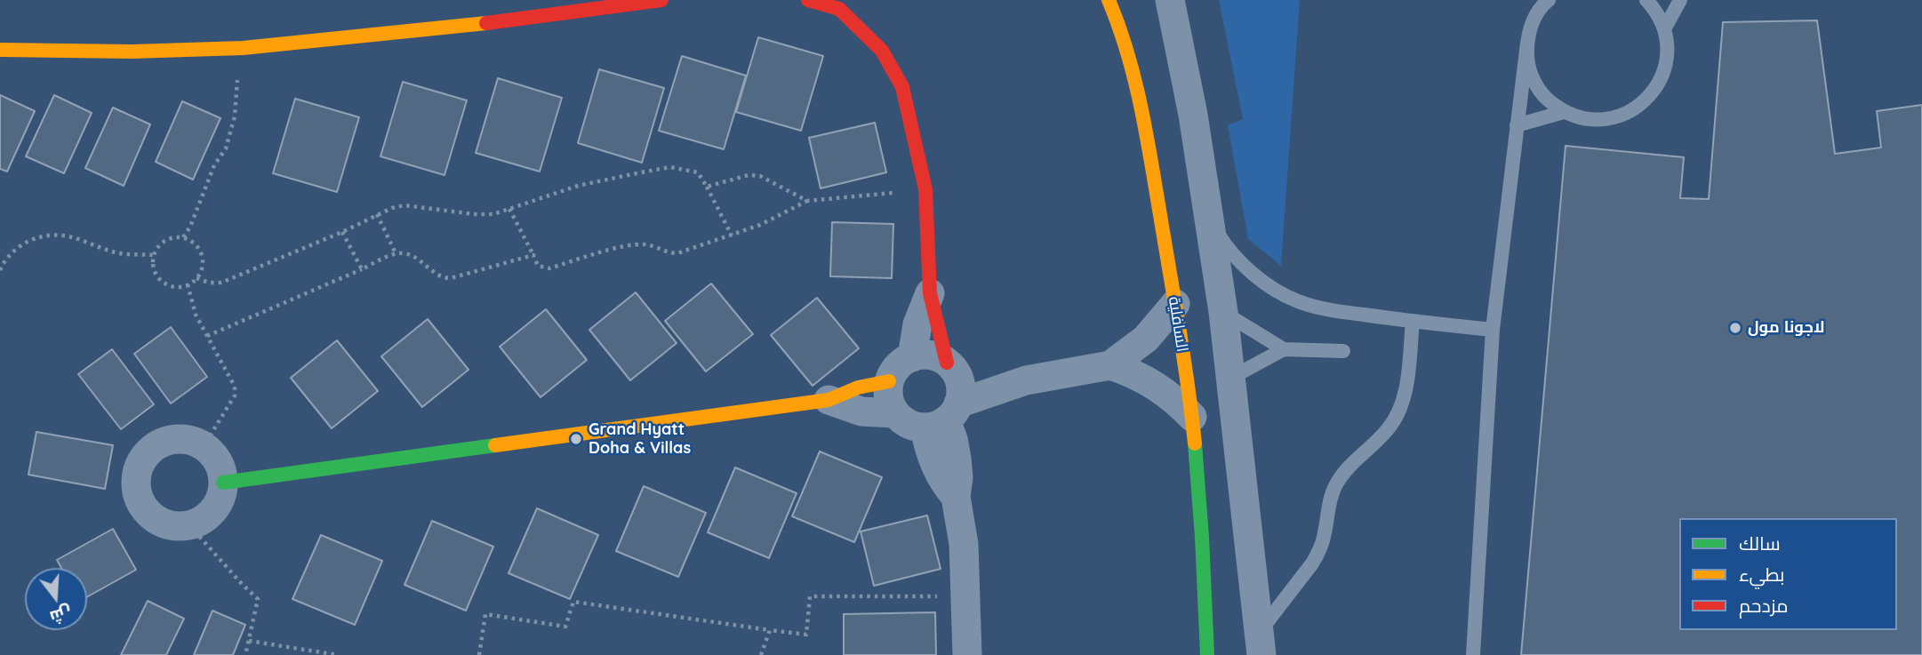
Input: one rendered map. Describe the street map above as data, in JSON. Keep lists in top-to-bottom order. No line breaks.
{"streets":{"street":["السافلية"]},"places":["لاجونا مول","Grand Hyatt Doha & Villas"],"legend":["سالك","بطيء","مزدحم"],"north":"bottom"}
